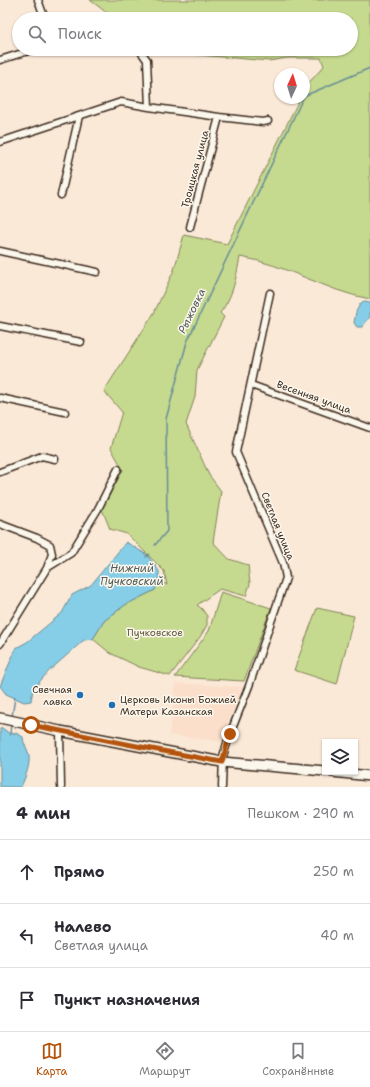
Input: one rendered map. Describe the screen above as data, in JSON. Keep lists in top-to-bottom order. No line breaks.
{"streets":{"street":["Троицкая улица","Весенняя улица","Светлая улица"]},"crossings":[["Весенняя улица","Светлая улица"]],"water":["Рыжовка","Нижний Пучковский"],"parks":["Пучковское"],"places":["Свечная лавка","Церковь Иконы Божией Матери Казанская"],"north":"top","page":{"search":"Поиск","heading":["4 мин","Пешком · 290 m"],"list":[["Прямо","250 m"],["Налево","Светлая улица","40 m"],"Пункт назначения"],"nav":["Карта","Маршрут","Сохранённые"]}}
